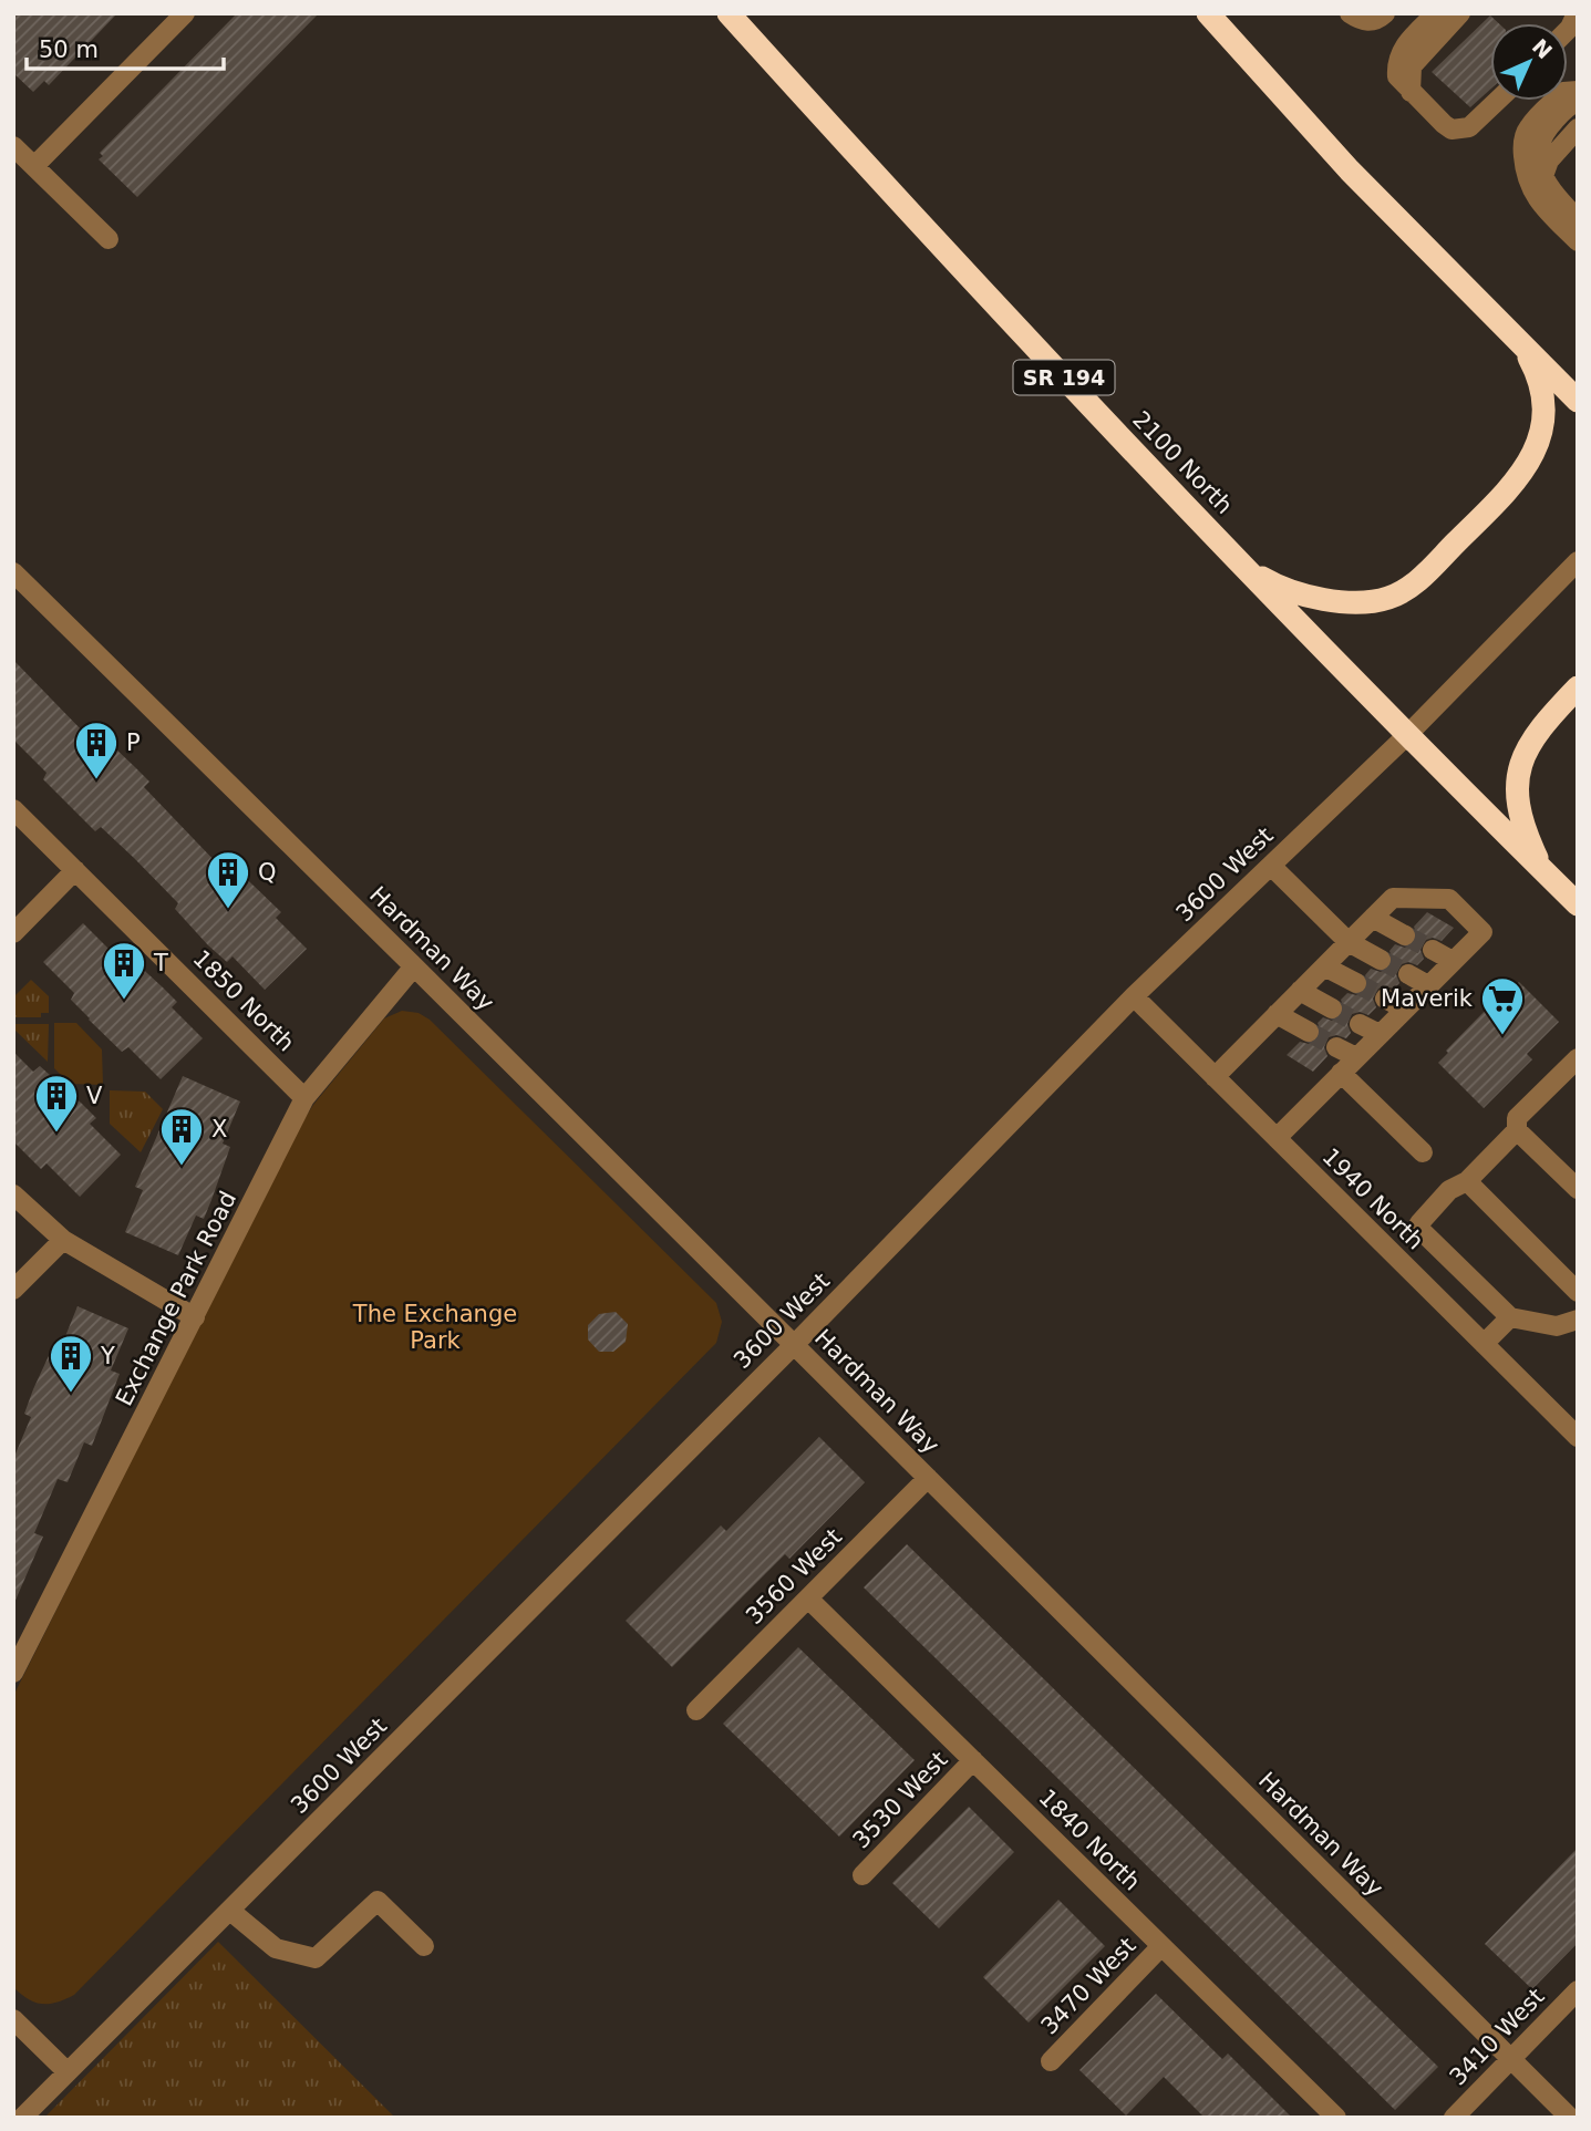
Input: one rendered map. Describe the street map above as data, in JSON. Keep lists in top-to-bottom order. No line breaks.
{"streets":{"highway":["SR 194","2100 North"],"street":["3600 West","Hardman Way","1850 North","1940 North","Exchange Park Road","3560 West","3530 West","1840 North","3470 West","3410 West"]},"crossings":[["2100 North","3600 West"],["3600 West","Hardman Way"],["3600 West","1940 North"],["Hardman Way","Exchange Park Road"],["Hardman Way","3560 West"],["Hardman Way","3410 West"],["1850 North","Exchange Park Road"],["3560 West","1840 North"],["3530 West","1840 North"],["1840 North","3470 West"]],"parks":["The Exchange Park"],"places":{"building":["P","Q","T","V","X","Y"],"supermarket":["Maverik"]},"scale_bar":"50 m","north":"top right"}
